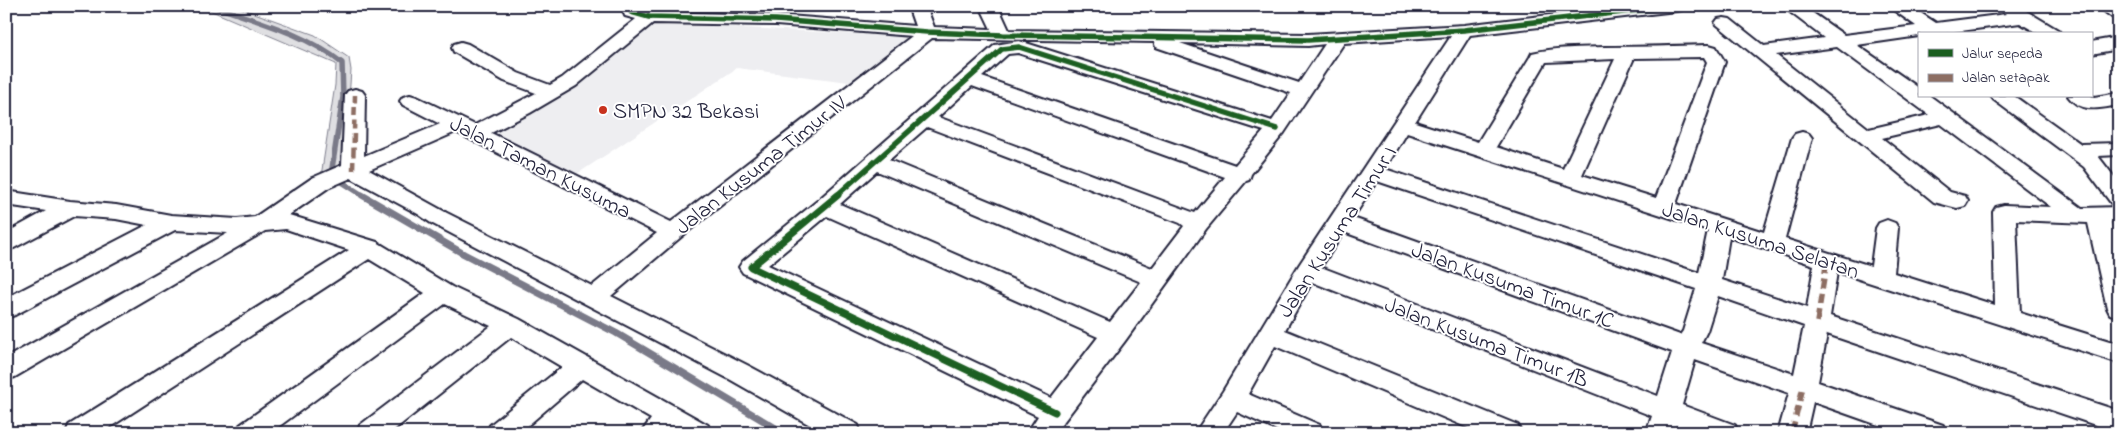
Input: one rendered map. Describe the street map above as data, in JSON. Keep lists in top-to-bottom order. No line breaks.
{"streets":{"street":["Jalan Kusuma Timur IV","Jalan Taman Kusuma","Jalan Kusuma Timur I","Jalan Kusuma Selatan","Jalan Kusuma Timur 1C","Jalan Kusuma Timur 1B"]},"crossings":[["Jalan Kusuma Timur IV","Jalan Taman Kusuma"],["Jalan Kusuma Timur I","Jalan Kusuma Selatan"],["Jalan Kusuma Timur I","Jalan Kusuma Timur 1C"],["Jalan Kusuma Timur I","Jalan Kusuma Timur 1B"]],"places":["SMPN 32 Bekasi"],"legend":["Jalur sepeda","Jalan setapak"]}
